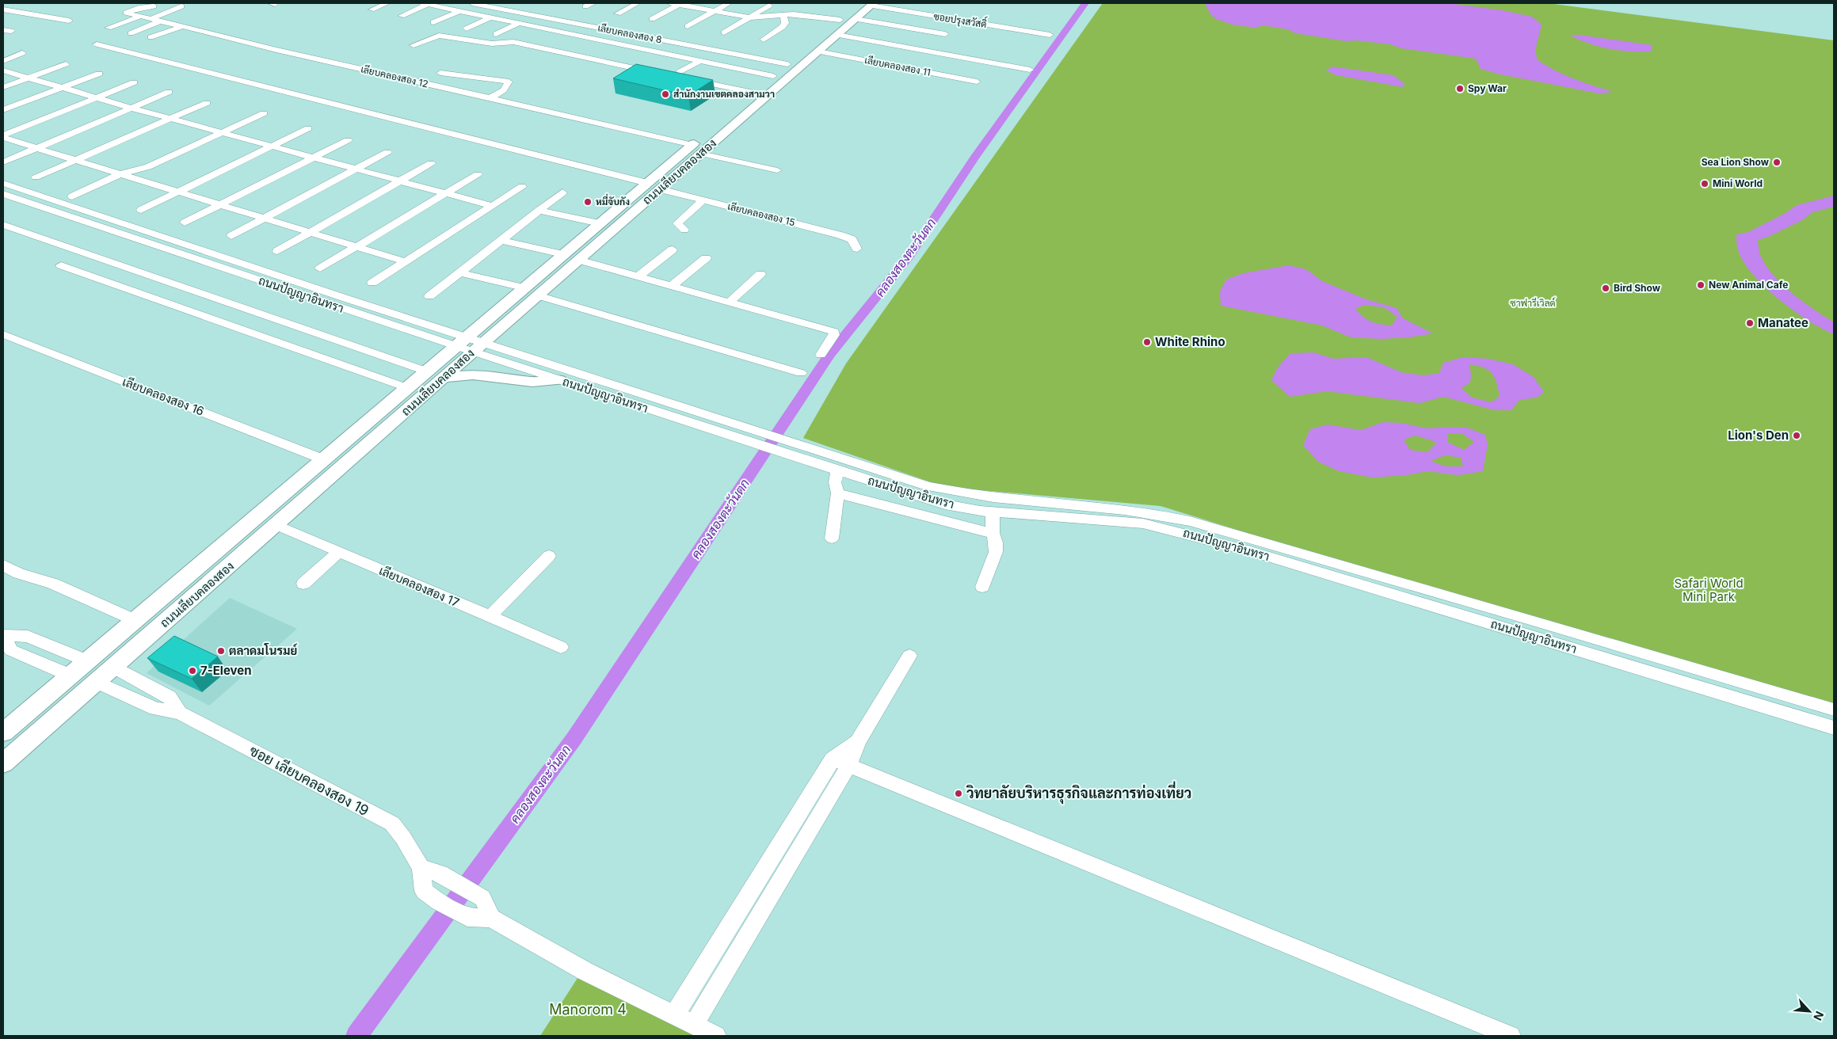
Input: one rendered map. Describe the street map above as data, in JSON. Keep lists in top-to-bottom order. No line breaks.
{"streets":{"main road":["ถนนเลียบคลองสอง"],"street":["ซอยปรุงสวัสดิ์","เลียบคลองสอง 8","เลียบคลองสอง 11","เลียบคลองสอง 12","เลียบคลองสอง 15","ถนนปัญญาอินทรา","เลียบคลองสอง 16","เลียบคลองสอง 17","ซอย เลียบคลองสอง 19"]},"crossings":[["ซอยปรุงสวัสดิ์","ถนนเลียบคลองสอง"],["เลียบคลองสอง 8","ถนนเลียบคลองสอง"],["เลียบคลองสอง 11","ถนนเลียบคลองสอง"],["เลียบคลองสอง 12","ถนนเลียบคลองสอง"],["ถนนเลียบคลองสอง","เลียบคลองสอง 15"],["ถนนเลียบคลองสอง","ถนนปัญญาอินทรา"],["ถนนเลียบคลองสอง","เลียบคลองสอง 16"],["ถนนเลียบคลองสอง","เลียบคลองสอง 17"],["ถนนเลียบคลองสอง","ซอย เลียบคลองสอง 19"]],"water":["คลองสองตะวันตก"],"parks":["ซาฟารีเวิลด์","Safari World Mini Park","Manorom 4"],"places":["Spy War","สำนักงานเขตคลองสามวา","Sea Lion Show","Mini World","หมี่จับกัง","New Animal Cafe","Bird Show","Manatee","White Rhino","Lion's Den","ตลาดมโนรมย์","7-Eleven","วิทยาลัยบริหารธุรกิจและการท่องเที่ยว"],"north":"bottom right"}
